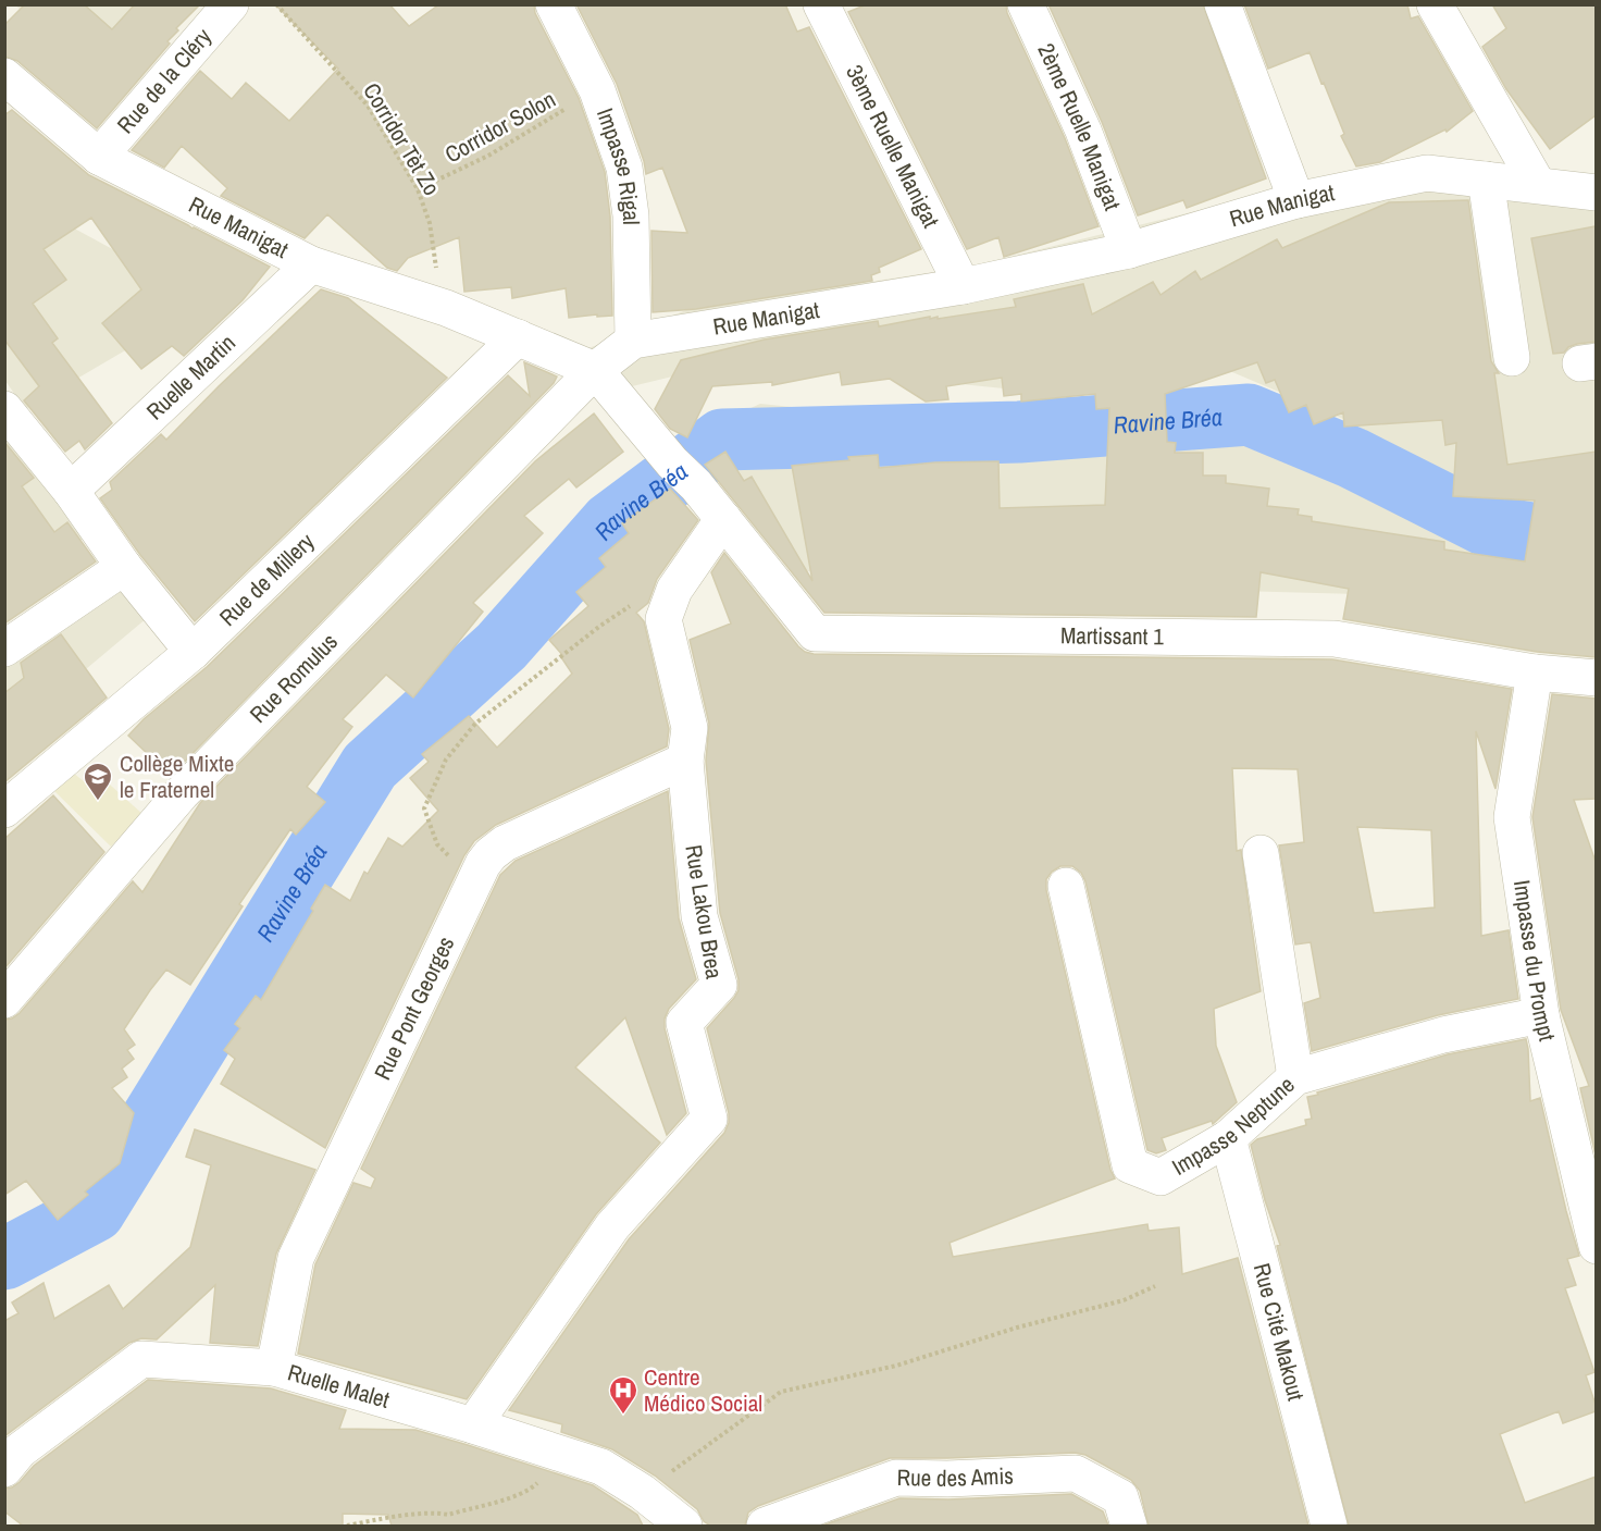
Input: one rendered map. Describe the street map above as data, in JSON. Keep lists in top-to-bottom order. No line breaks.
{"streets":{"street":["Rue de la Cléry","2ème Ruelle Manigat","3ème Ruelle Manigat","Impasse Rigal","Rue Manigat","Ruelle Martin","Rue de Millery","Martissant 1","Rue Romulus","Rue Lakou Brea","Impasse du Prompt","Rue Pont Georges","Impasse Neptune","Rue Cité Makout","Ruelle Malet","Rue des Amis"],"path":["Corridor Solon","Corridor Tèt Zo"]},"crossings":[["Rue de la Cléry","Rue Manigat"],["Corridor Solon","Corridor Tèt Zo"],["Corridor Solon","Impasse Rigal"],["2ème Ruelle Manigat","Rue Manigat"],["3ème Ruelle Manigat","Rue Manigat"],["Impasse Rigal","Rue Manigat"],["Rue Manigat","Ruelle Martin"],["Rue Manigat","Rue de Millery"],["Rue Manigat","Martissant 1"],["Rue Manigat","Rue Romulus"],["Martissant 1","Rue Romulus"],["Martissant 1","Rue Lakou Brea"],["Martissant 1","Impasse du Prompt"],["Rue Lakou Brea","Rue Pont Georges"],["Rue Lakou Brea","Ruelle Malet"],["Impasse du Prompt","Impasse Neptune"],["Rue Pont Georges","Ruelle Malet"],["Impasse Neptune","Rue Cité Makout"]],"water":["Ravine Bréa"],"places":{"school or university":["Collège Mixte le Fraternel"],"hospital":["Centre Médico Social"]}}
